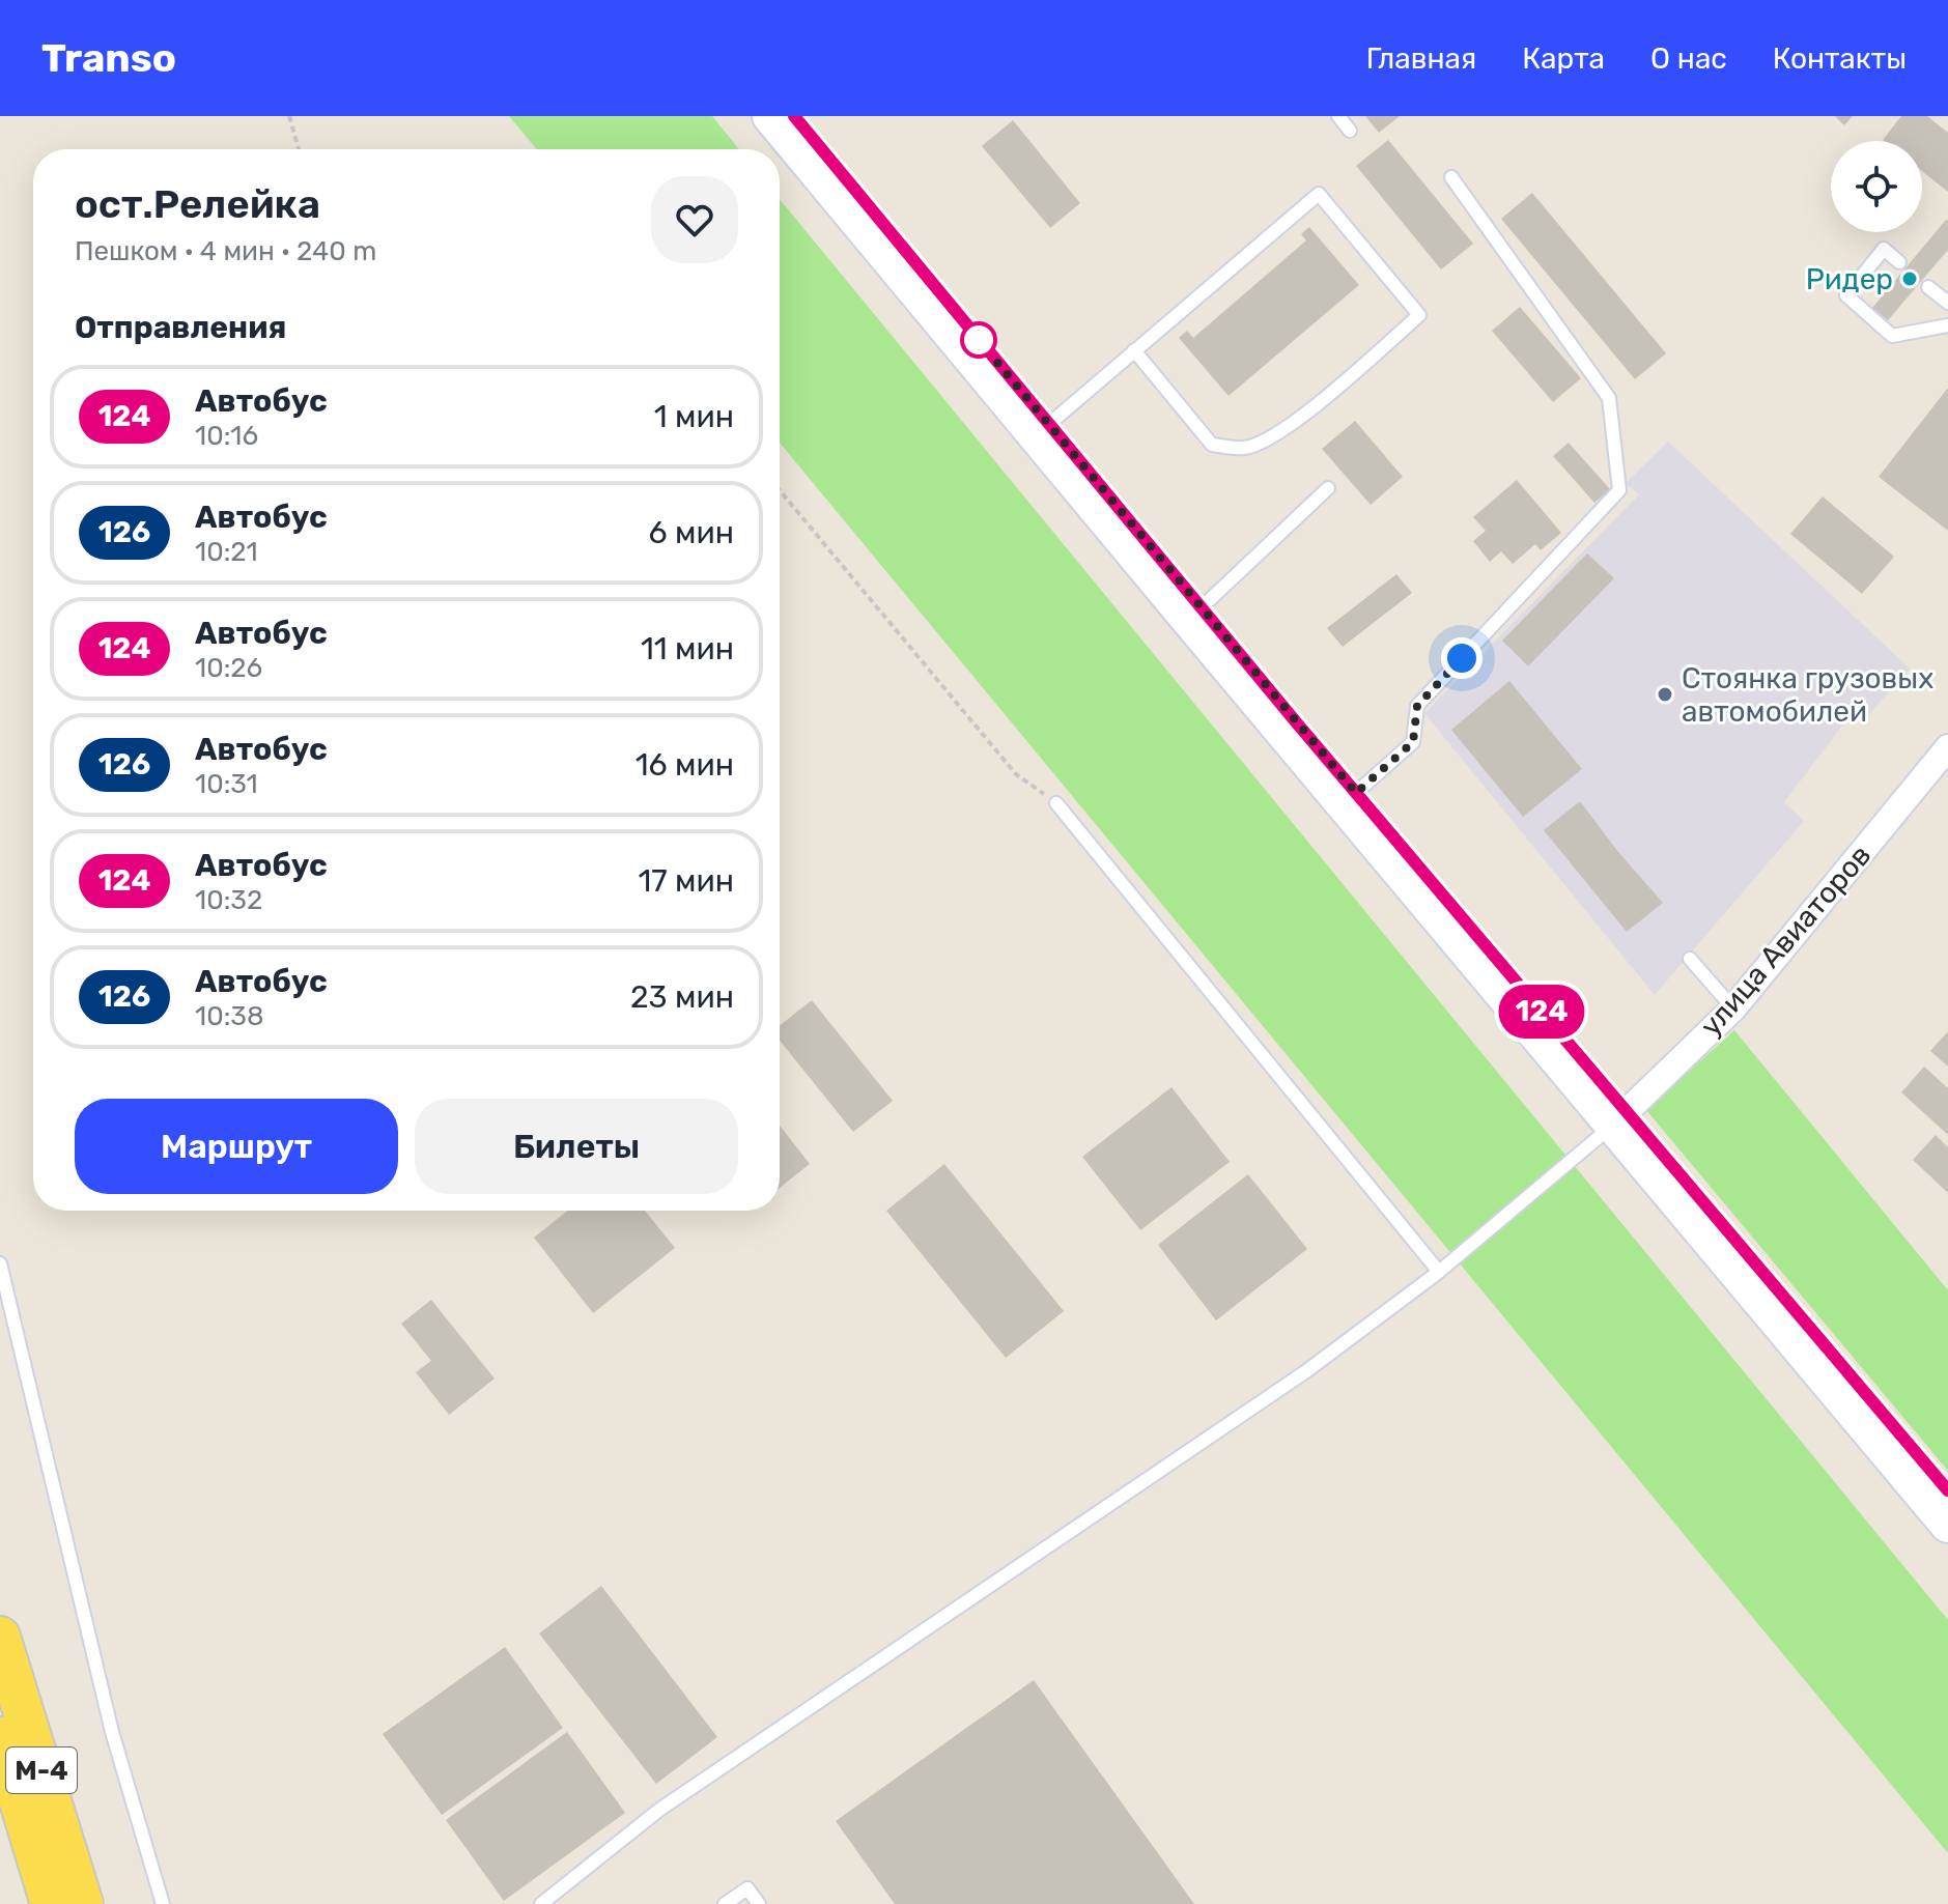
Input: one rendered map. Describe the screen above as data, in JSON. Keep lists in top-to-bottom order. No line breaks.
{"streets":{"main road":["М-4"],"street":["улица Авиаторов"]},"places":["Ридер","Стоянка грузовых автомобилей"],"lines":["bus line 124"],"page":{"header":"Transo","nav":["Главная","Карта","О нас","Контакты"],"on_map":"124","heading":[["ост.Релейка","Пешком · 4 мин · 240 m"],"Отправления"],"list":[{"mark":"124","name":"Автобус","note":"10:16","value":"1 мин"},{"mark":"126","name":"Автобус","note":"10:21","value":"6 мин"},{"mark":"124","name":"Автобус","note":"10:26","value":"11 мин"},{"mark":"126","name":"Автобус","note":"10:31","value":"16 мин"},{"mark":"124","name":"Автобус","note":"10:32","value":"17 мин"},{"mark":"126","name":"Автобус","note":"10:38","value":"23 мин"}],"buttons":["Маршрут","Билеты"]}}
